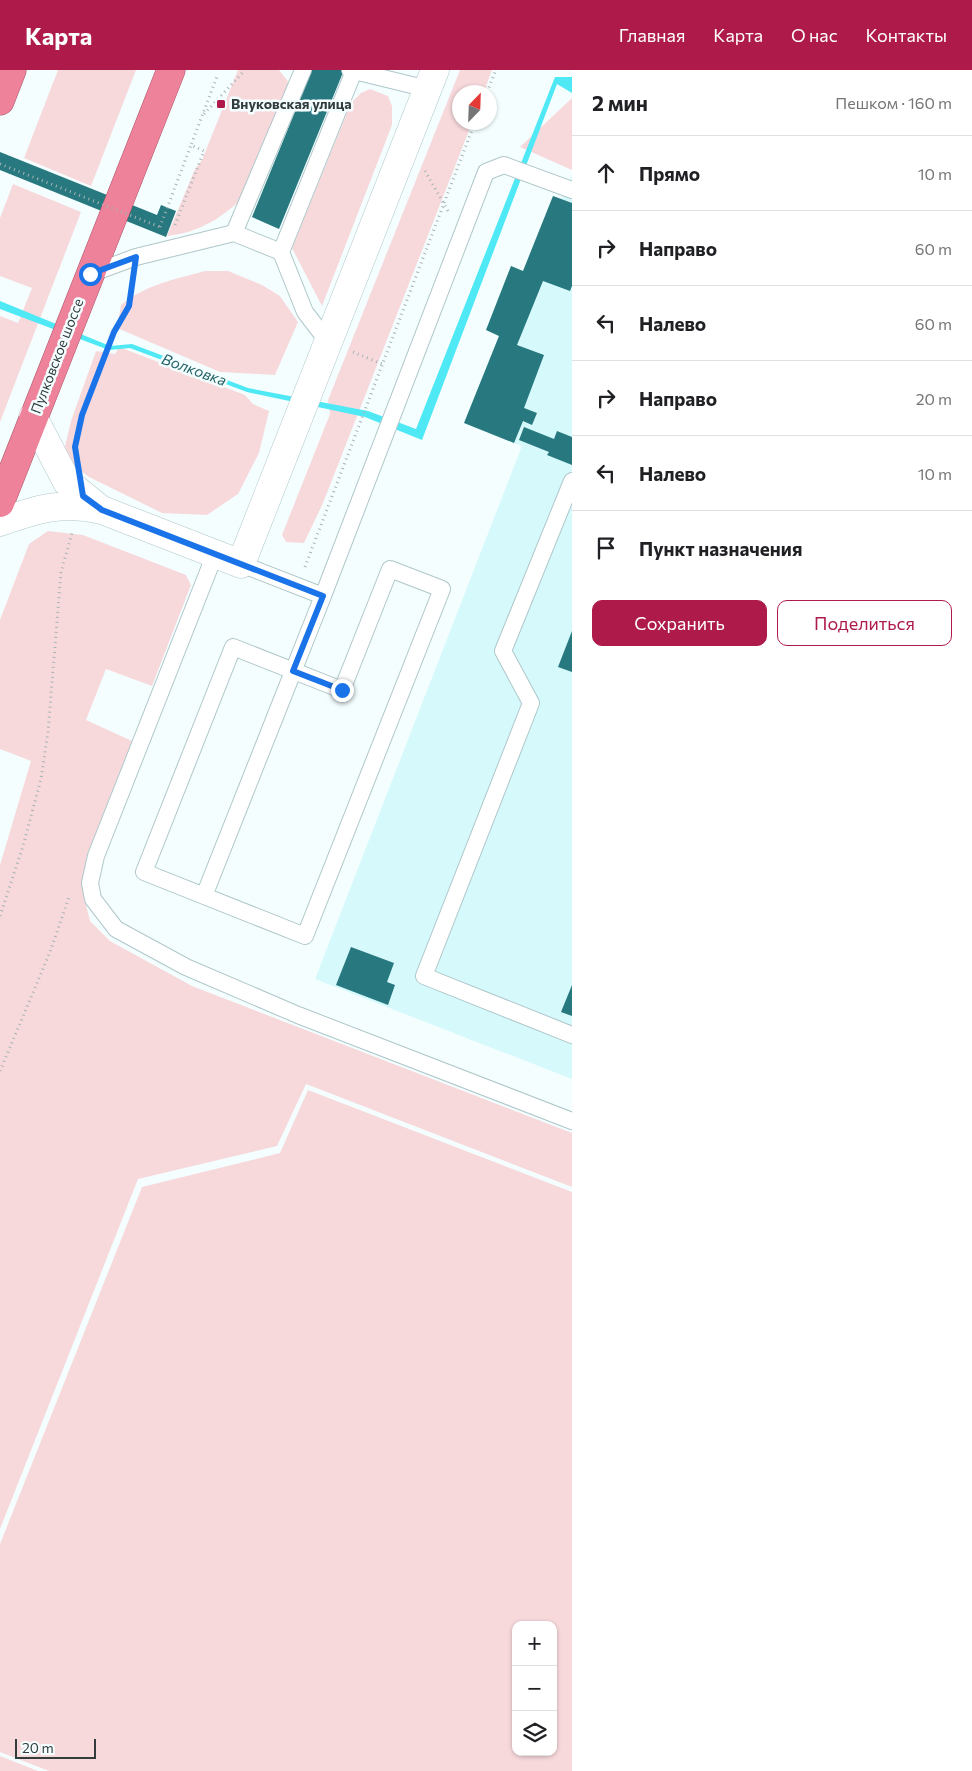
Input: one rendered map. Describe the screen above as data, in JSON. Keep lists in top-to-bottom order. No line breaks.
{"streets":{"highway":["Пулковское шоссе"]},"water":["Волковка"],"places":{"transit":["Внуковская улица"]},"scale_bar":"20 m","north":"top right","page":{"header":"Карта","nav":["Главная","Карта","О нас","Контакты"],"heading":["2 мин","Пешком · 160 m"],"list":[["Прямо","10 m"],["Направо","60 m"],["Налево","60 m"],["Направо","20 m"],["Налево","10 m"],"Пункт назначения"],"buttons":["Сохранить","Поделиться"],"map_buttons":["+","−"],"scale":"20 m"}}
